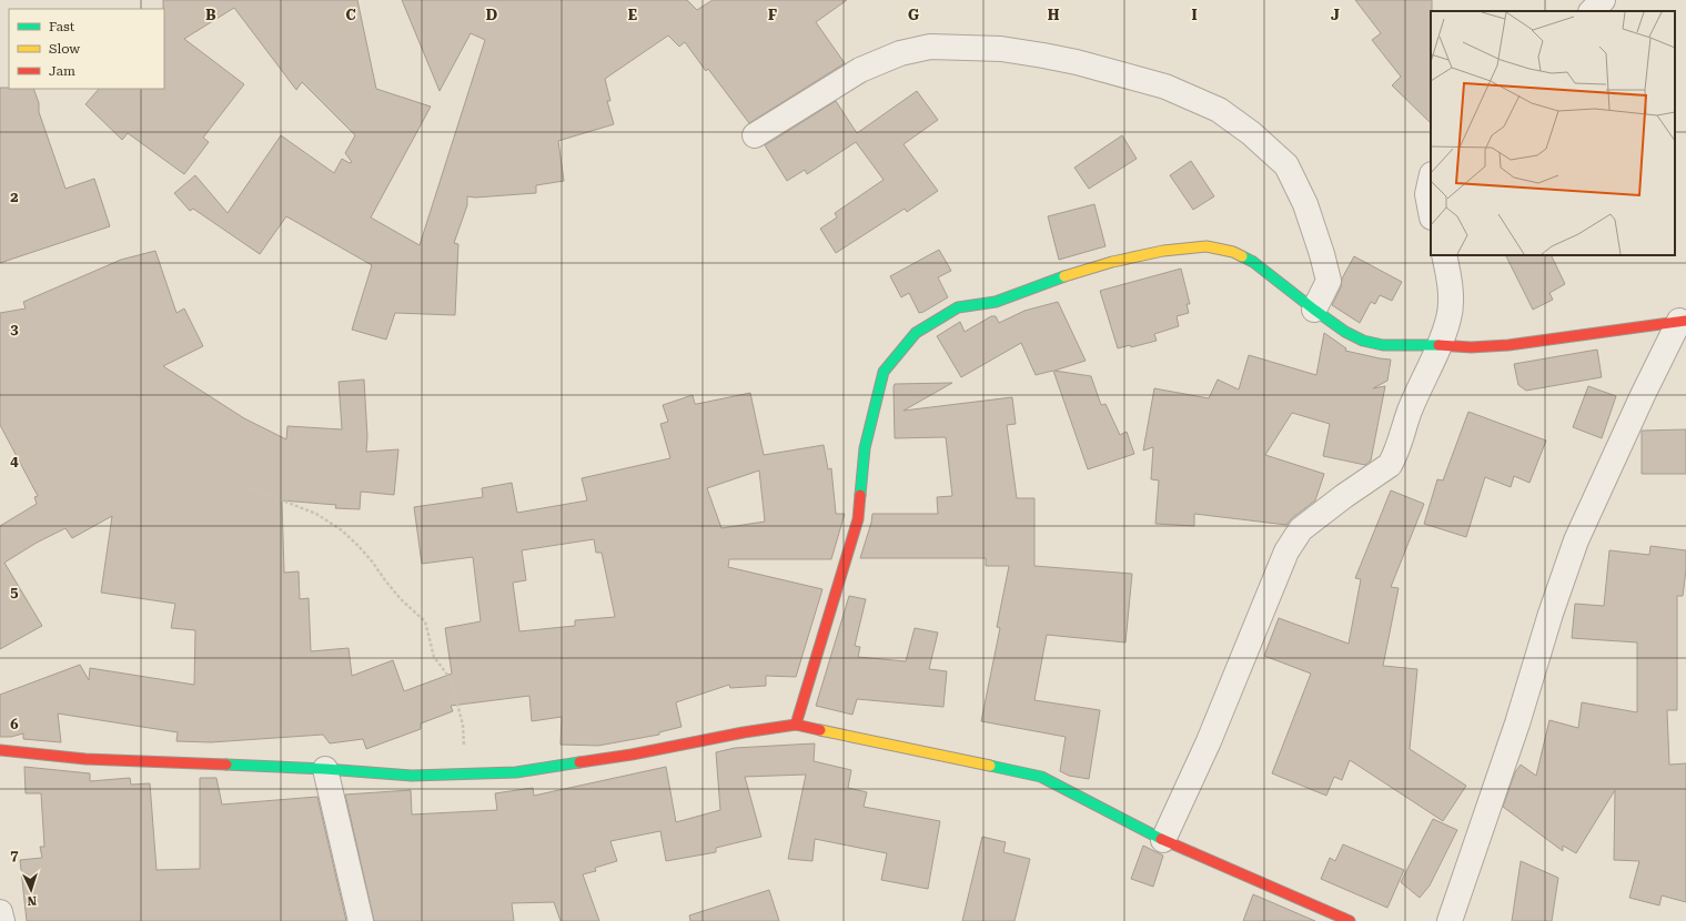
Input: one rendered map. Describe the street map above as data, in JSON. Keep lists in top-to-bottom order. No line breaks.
{"legend":["Fast","Slow","Jam"],"north":"bottom","grid":{"columns":["B","C","D","E","F","G","H","I","J"],"rows":["2","3","4","5","6","7"]}}
